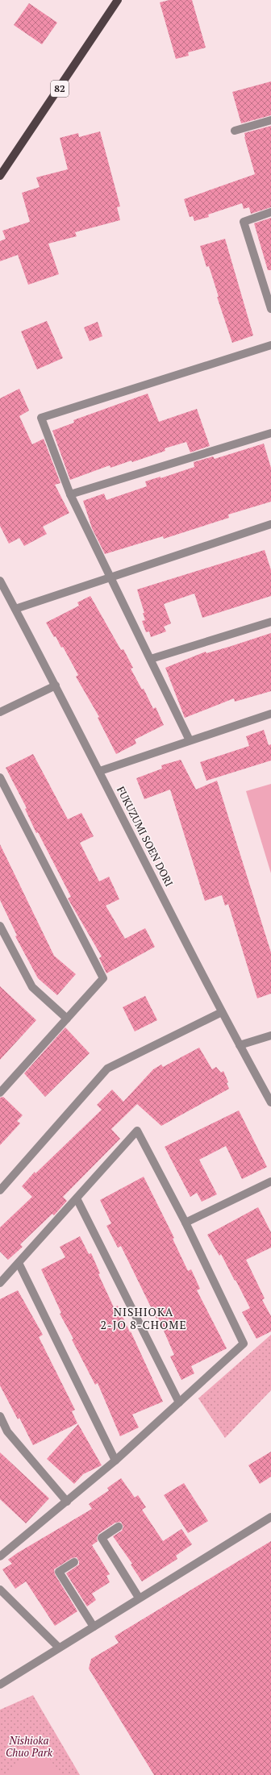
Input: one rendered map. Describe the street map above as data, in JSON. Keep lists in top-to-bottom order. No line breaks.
{"streets":{"main road":["82"],"street":["FUKUZUMI SOEN DORI"]},"districts":["NISHIOKA 2-JO 8-CHOME"],"parks":["Nishioka Chuo Park"]}
